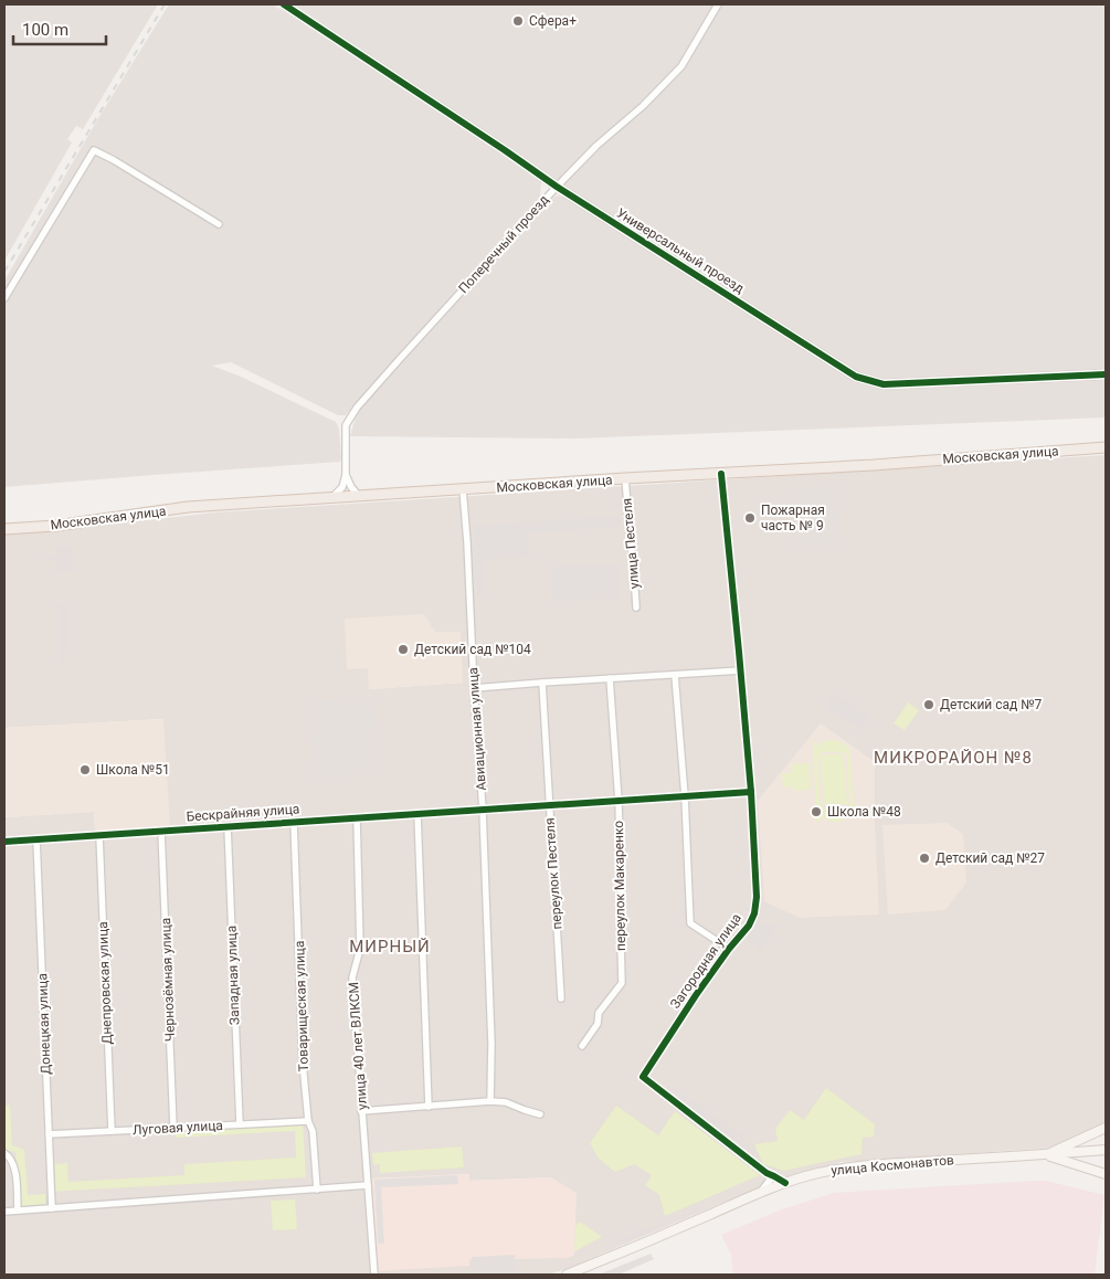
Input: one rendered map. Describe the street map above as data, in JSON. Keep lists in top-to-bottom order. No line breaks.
{"streets":{"main road":["Московская улица"],"street":["Поперечный проезд","Универсальный проезд","улица Пестеля","Авиационная улица","Бескрайняя улица","переулок Пестеля","переулок Макаренко","Загородная улица","Западная улица","Чернозёмная улица","Днепровская улица","Товарищеская улица","Донецкая улица","улица 40 лет ВЛКСМ","Луговая улица","улица Космонавтов"]},"crossings":[["Поперечный проезд","Универсальный проезд"],["Московская улица","улица Пестеля"],["Московская улица","Авиационная улица"],["Московская улица","Загородная улица"],["Авиационная улица","Бескрайняя улица"],["Бескрайняя улица","переулок Пестеля"],["Бескрайняя улица","переулок Макаренко"],["Бескрайняя улица","Загородная улица"],["Бескрайняя улица","Западная улица"],["Бескрайняя улица","Чернозёмная улица"],["Бескрайняя улица","Днепровская улица"],["Бескрайняя улица","Товарищеская улица"],["Бескрайняя улица","Донецкая улица"],["Бескрайняя улица","улица 40 лет ВЛКСМ"],["Загородная улица","улица Космонавтов"],["Западная улица","Луговая улица"],["Чернозёмная улица","Луговая улица"],["Днепровская улица","Луговая улица"],["Товарищеская улица","Луговая улица"],["Донецкая улица","Луговая улица"]],"districts":["МИКРОРАЙОН №8","МИРНЫЙ"],"places":["Сфера+","Пожарная часть № 9","Детский сад №104","Детский сад №7","Школа №51","Школа №48","Детский сад №27"],"scale_bar":"100 m"}
